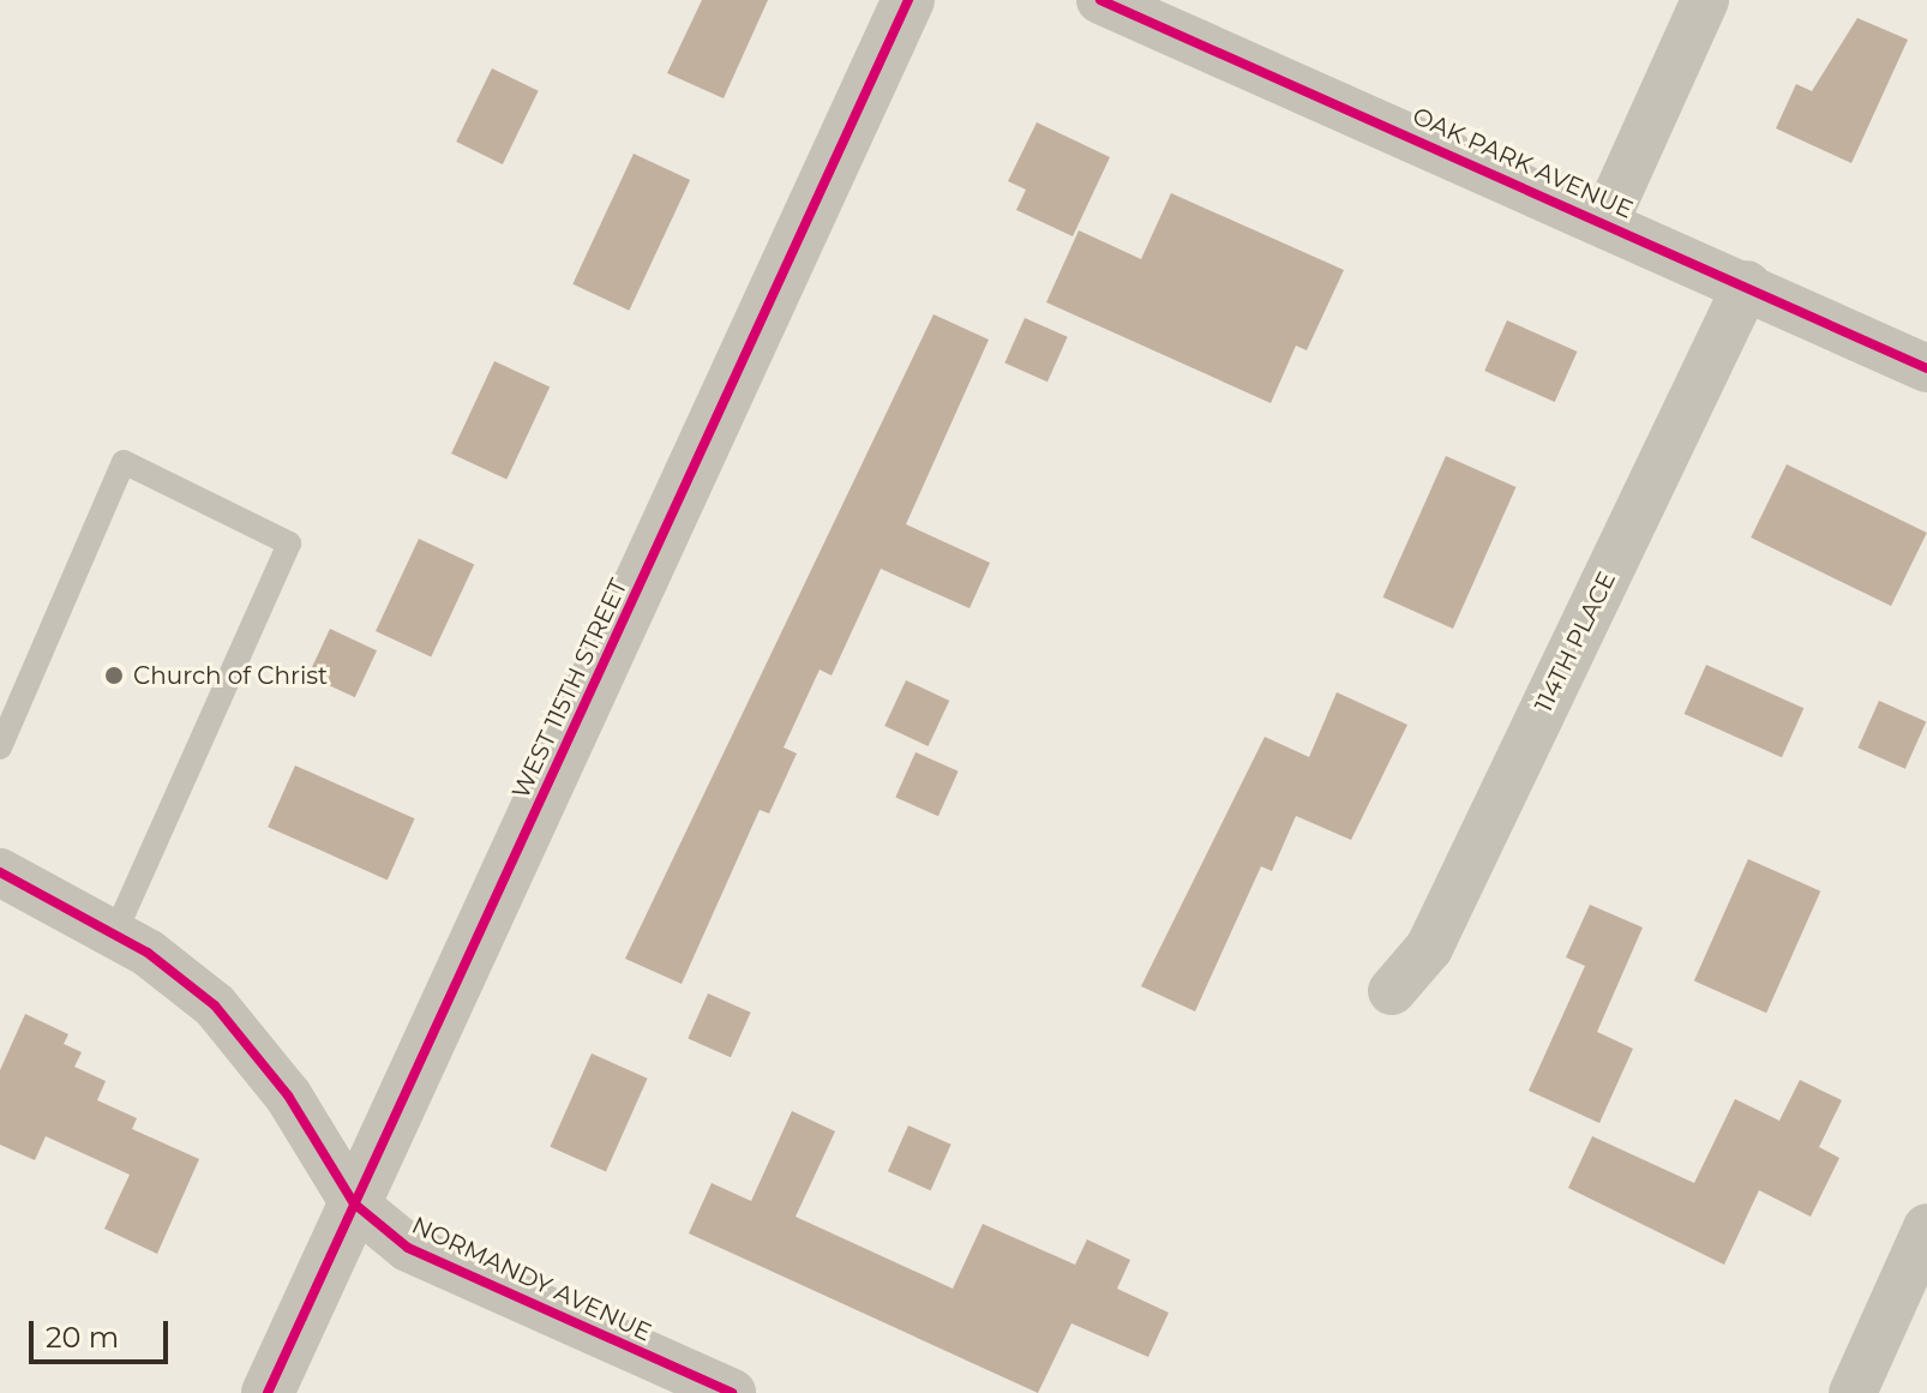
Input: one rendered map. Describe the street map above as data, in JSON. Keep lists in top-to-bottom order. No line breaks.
{"streets":{"street":["OAK PARK AVENUE","114TH PLACE","WEST 115TH STREET","NORMANDY AVENUE"]},"crossings":[["OAK PARK AVENUE","114TH PLACE"],["WEST 115TH STREET","NORMANDY AVENUE"]],"places":["Church of Christ"],"scale_bar":"20 m"}
